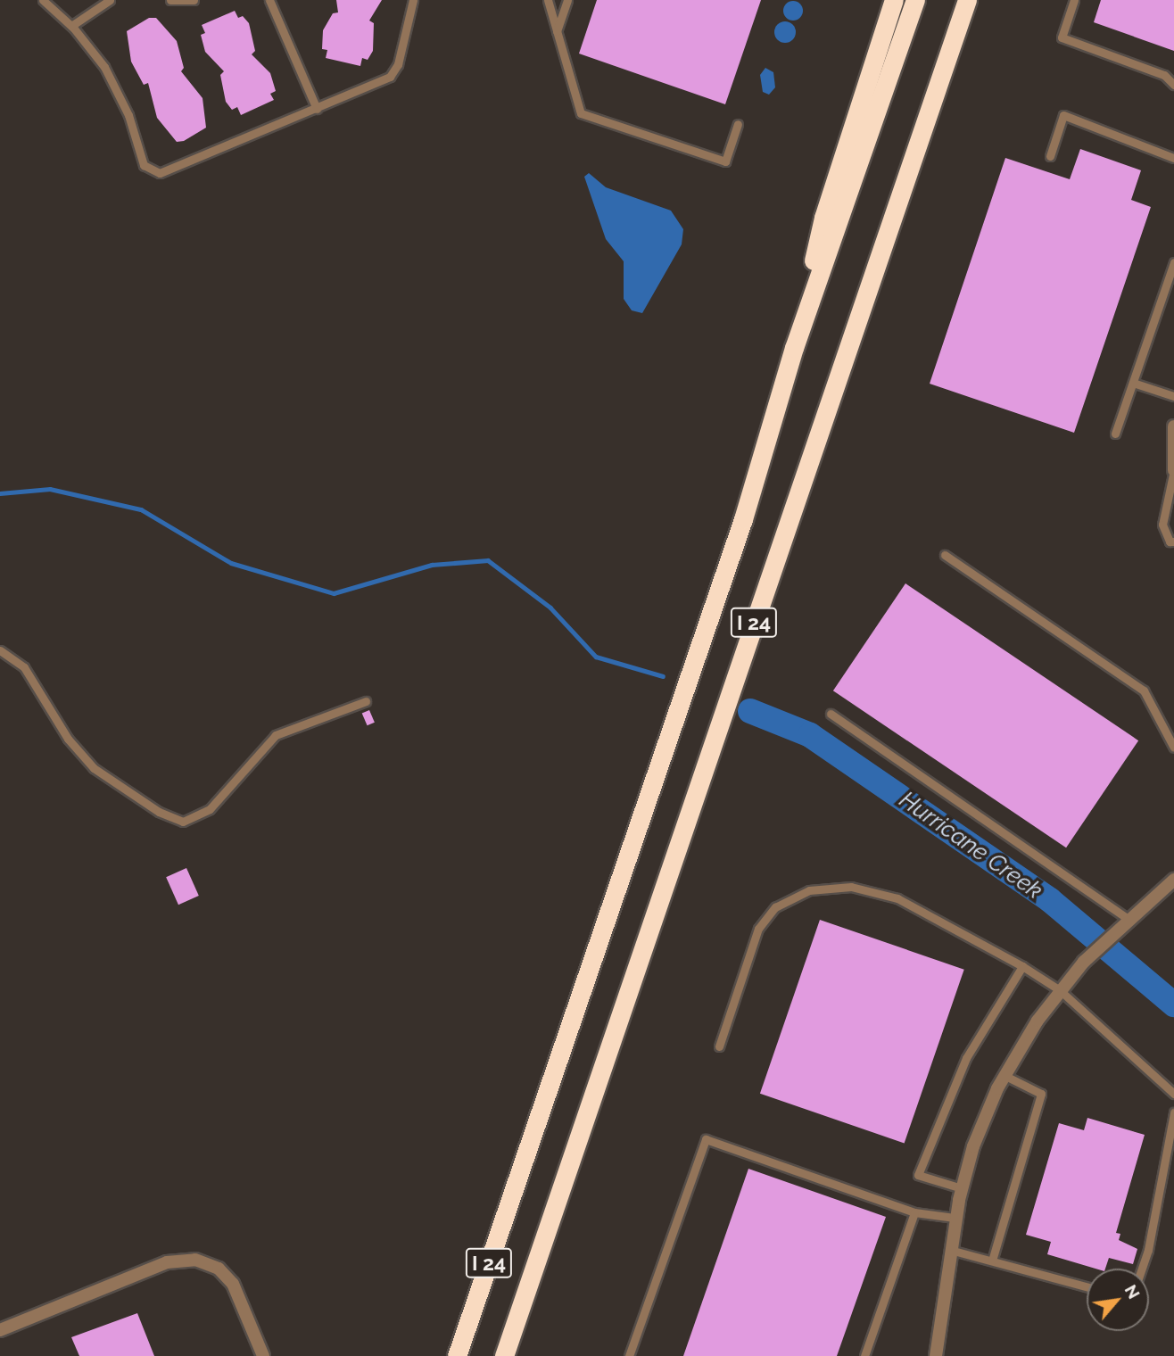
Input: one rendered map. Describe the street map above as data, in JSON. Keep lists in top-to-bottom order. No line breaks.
{"streets":{"highway":["I 24"]},"water":["Hurricane Creek"],"north":"top right"}
